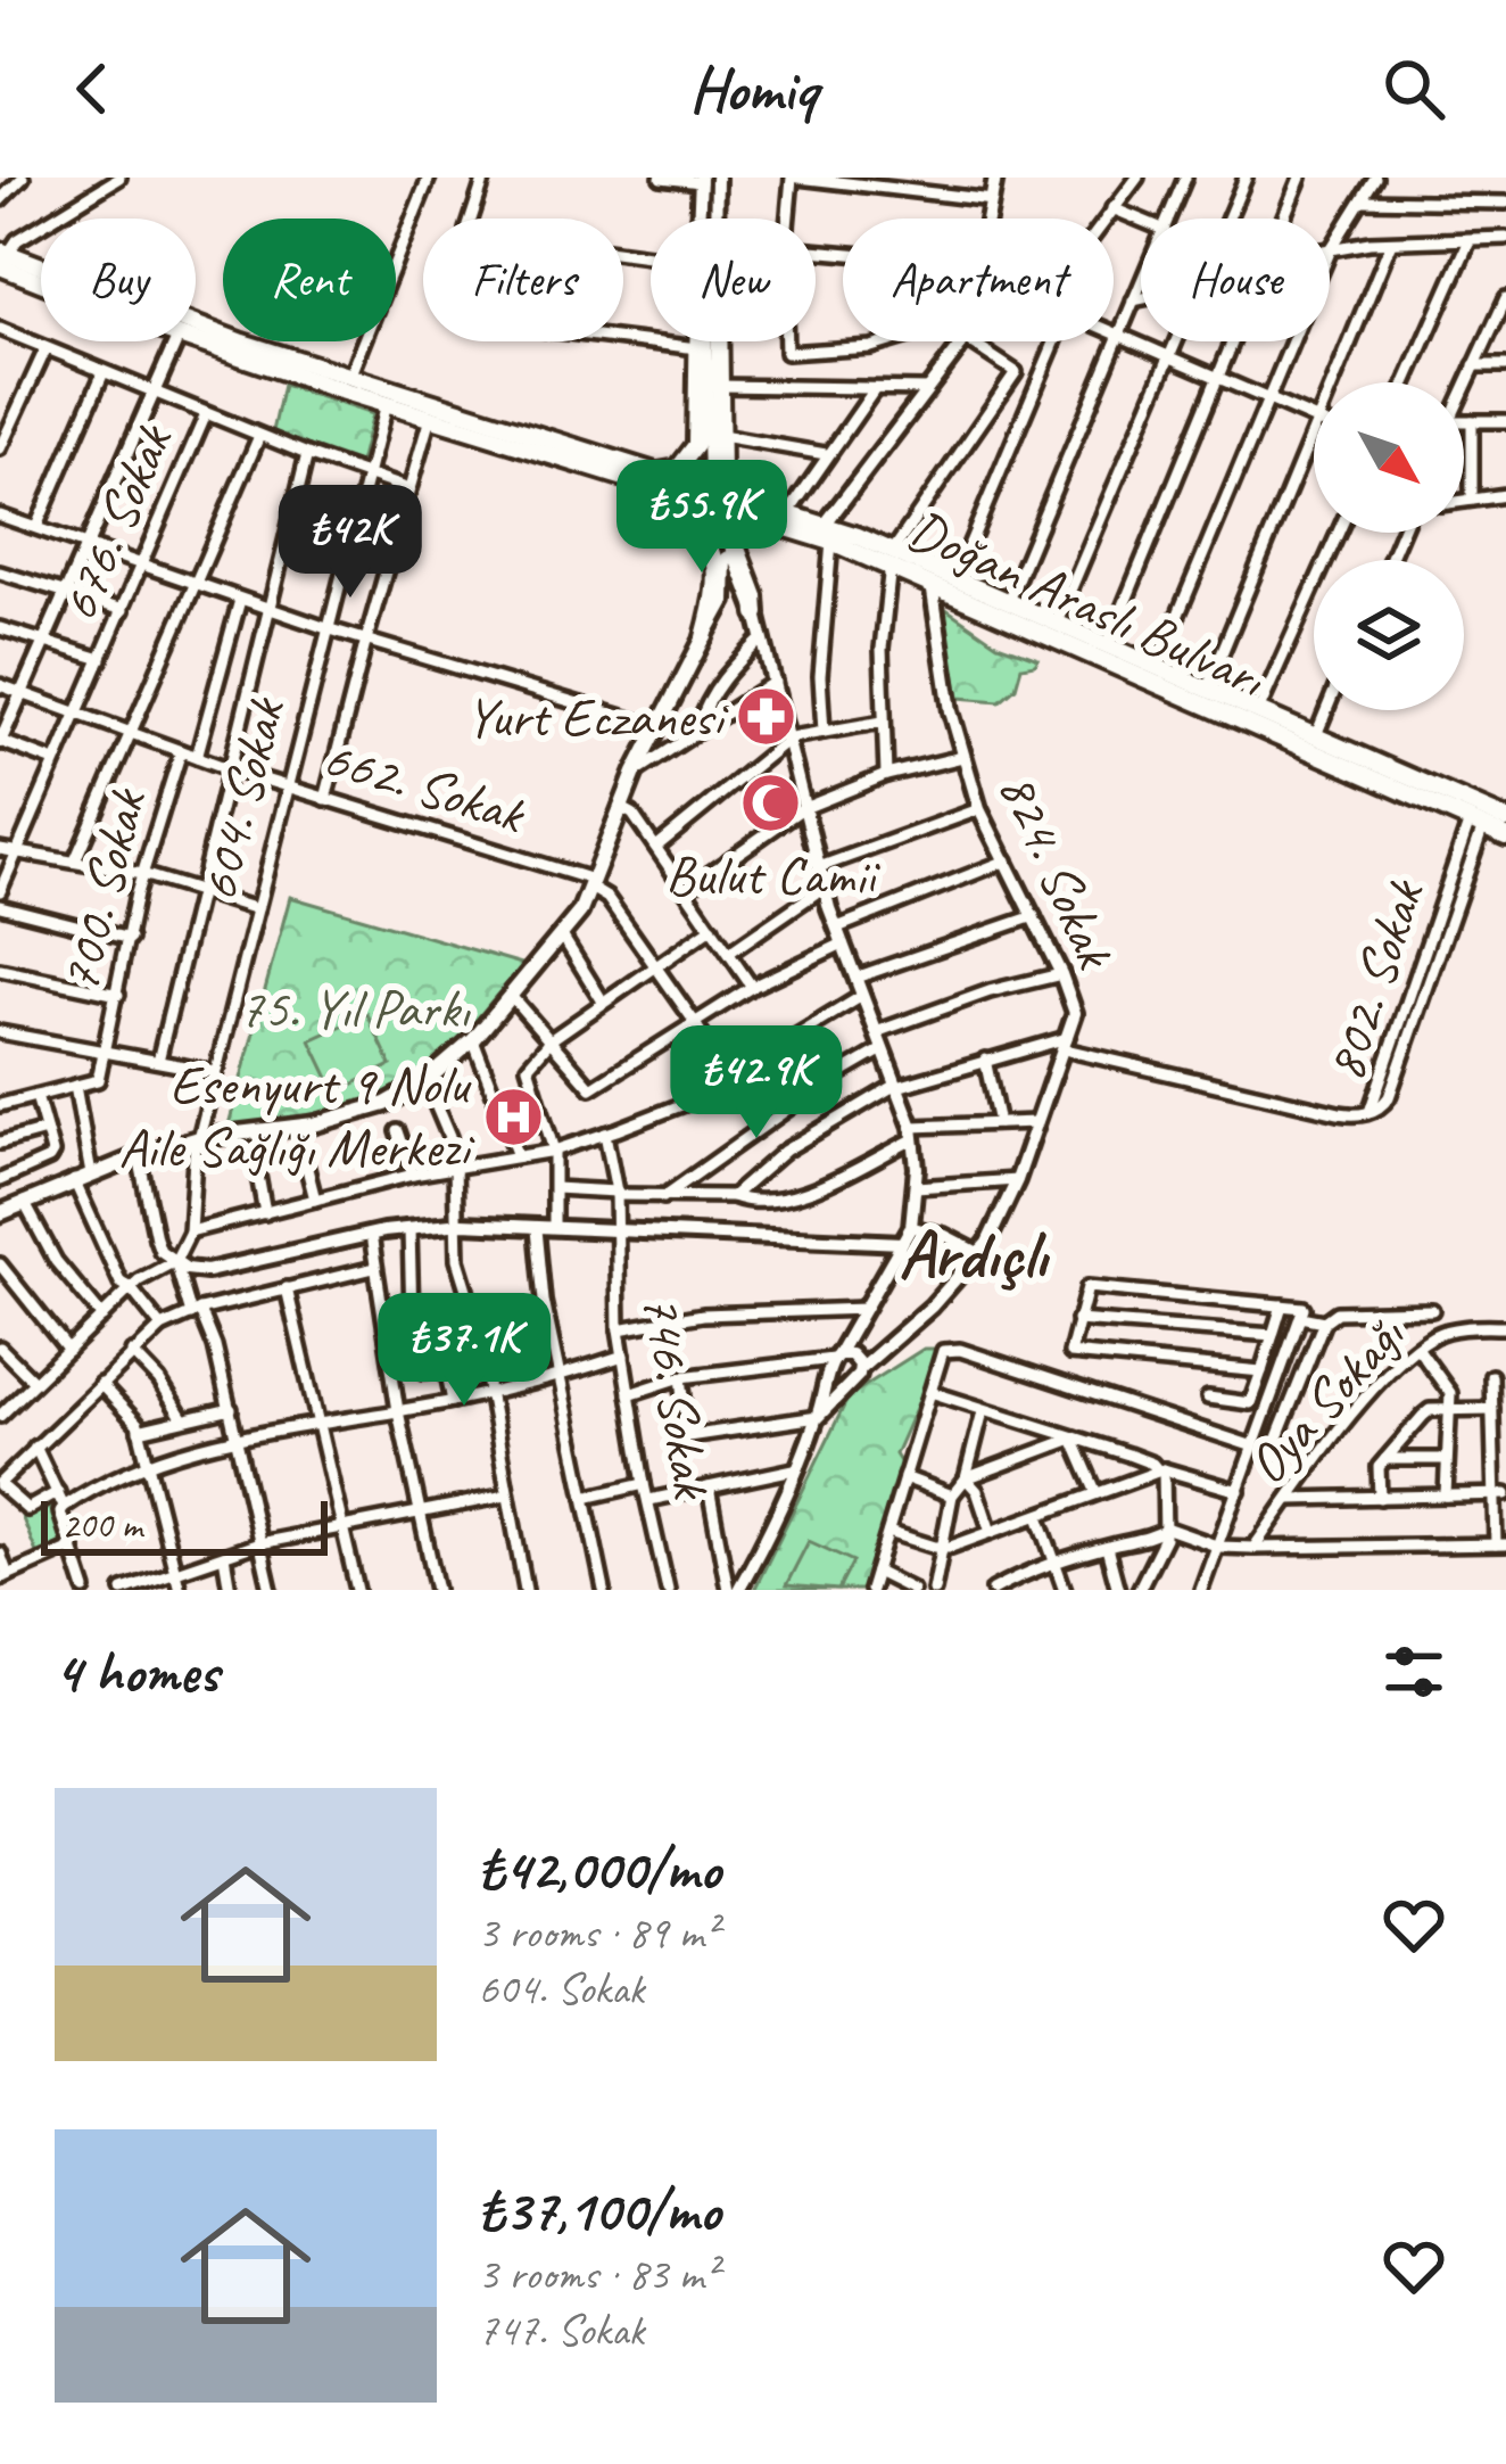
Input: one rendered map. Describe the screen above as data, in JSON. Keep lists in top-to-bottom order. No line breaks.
{"streets":{"main road":["Doğan Araslı Bulvarı"],"street":["676. Sokak","662. Sokak","604. Sokak","824. Sokak","700. Sokak","802. Sokak","746. Sokak","Oya Sokağı"]},"crossings":[["676. Sokak","662. Sokak"],["Doğan Araslı Bulvarı","604. Sokak"],["Doğan Araslı Bulvarı","824. Sokak"],["Doğan Araslı Bulvarı","802. Sokak"],["662. Sokak","604. Sokak"],["662. Sokak","700. Sokak"],["824. Sokak","802. Sokak"]],"districts":["Ardıçlı"],"parks":["75. Yıl Parkı"],"places":{"pharmacy":["Yurt Eczanesi"],"mosque":["Bulut Camii"],"hospital":["Esenyurt 9 Nolu Aile Sağlığı Merkezi"]},"scale_bar":"200 m","north":"bottom right","page":{"header":"Homiq","chip":["Buy","Rent","Filters","New","Apartment","House"],"price":["₺55.9K","₺42K","₺42.9K","₺37.1K"],"scale":"200 m","heading":"4 homes","list":[{"name":"₺42,000/mo","note":"3 rooms · 89 m² · 604. Sokak"},{"name":"₺37,100/mo","note":"3 rooms · 83 m² · 747. Sokak"}]}}
